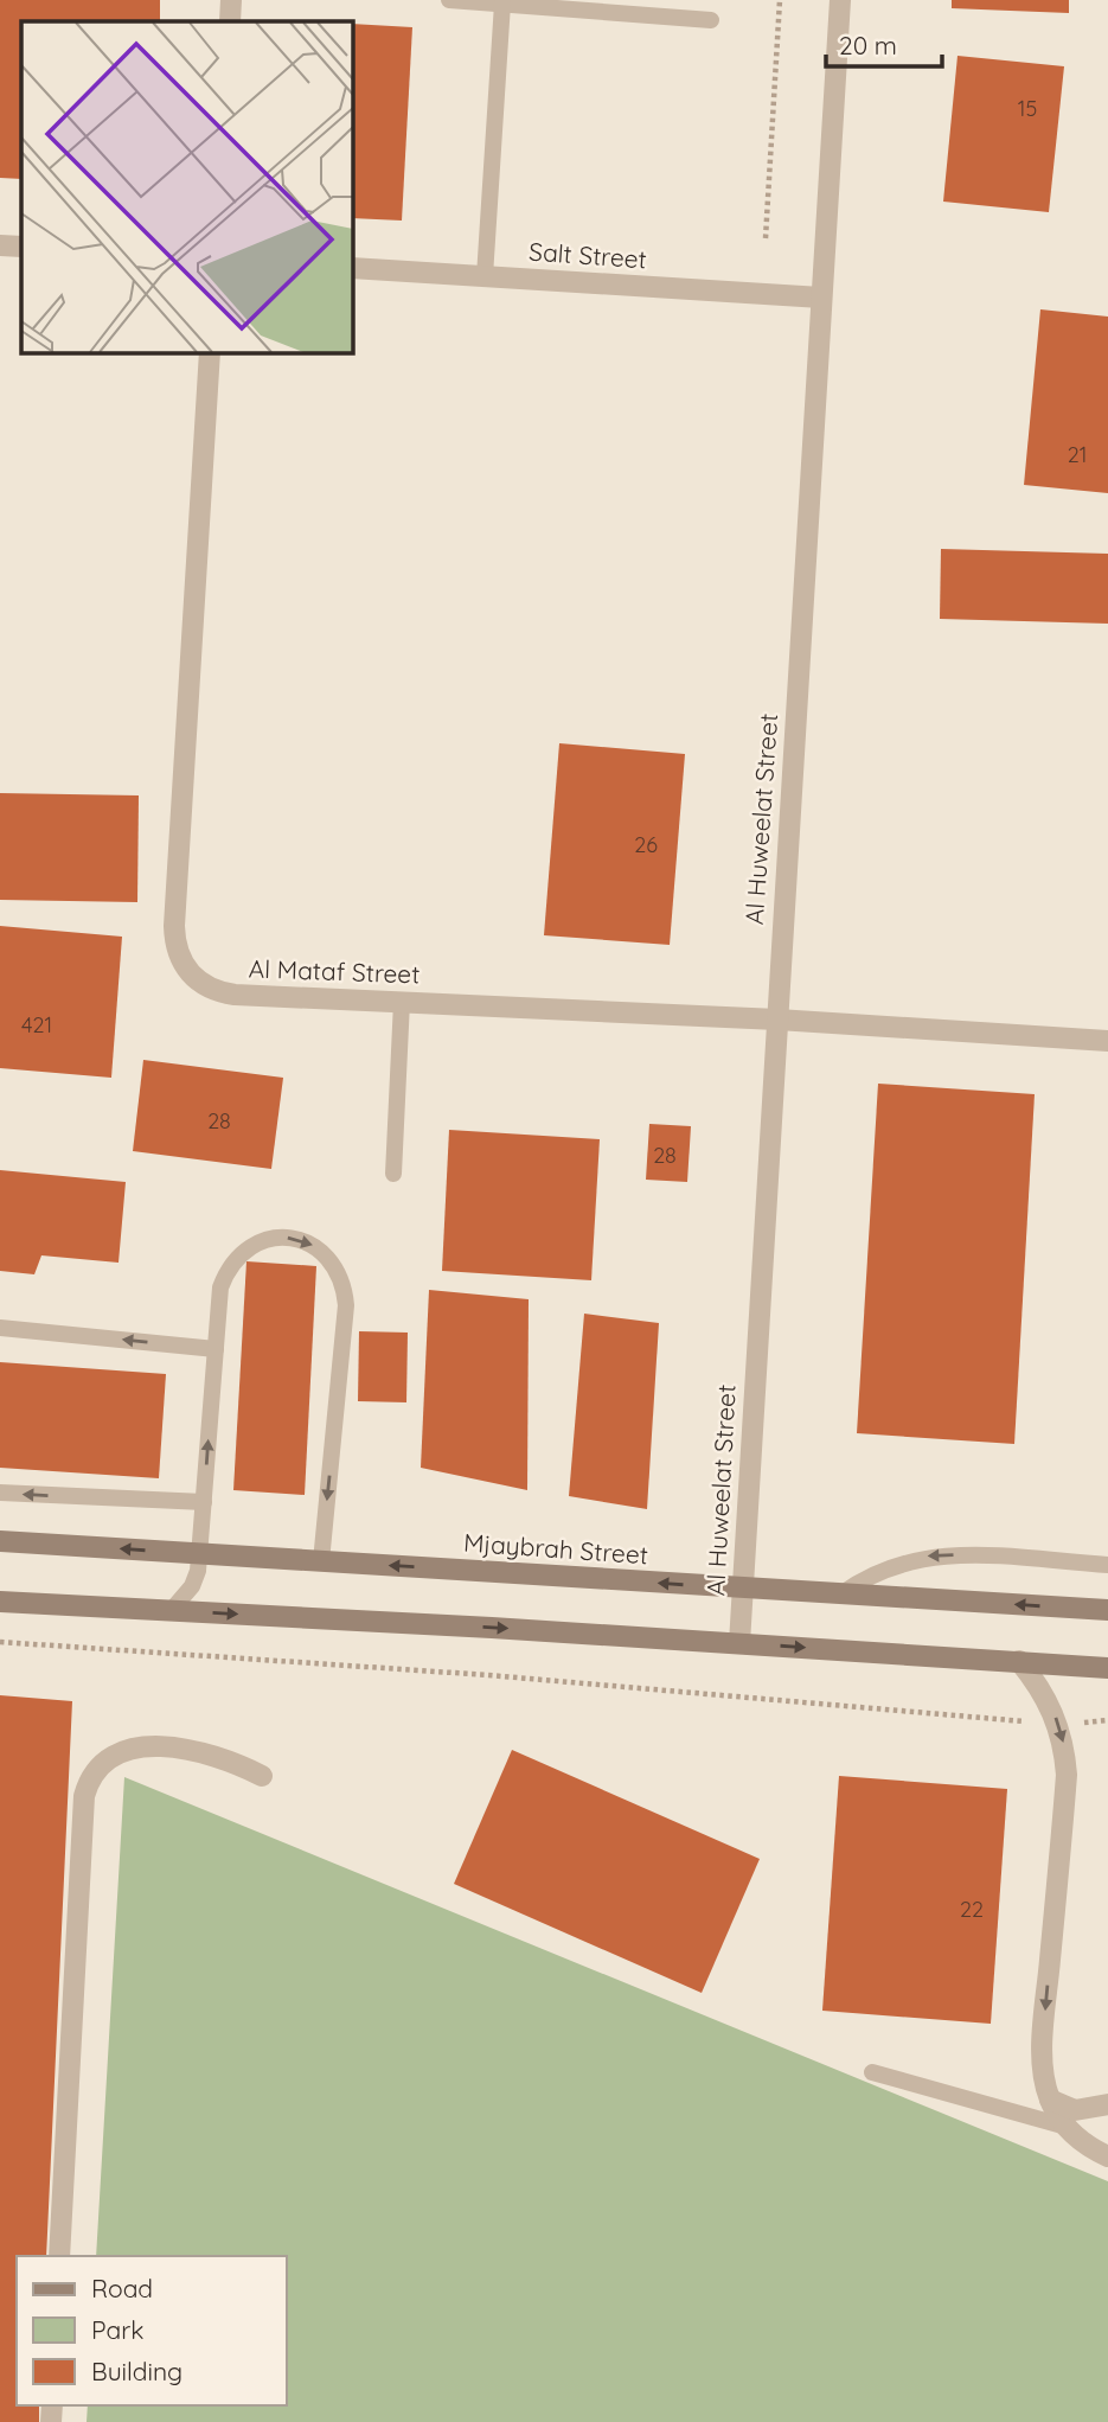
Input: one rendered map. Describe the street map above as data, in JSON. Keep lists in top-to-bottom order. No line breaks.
{"streets":{"street":["Salt Street","Al Huweelat Street","Al Mataf Street","Mjaybrah Street"]},"crossings":[["Salt Street","Al Huweelat Street"],["Al Huweelat Street","Al Mataf Street"],["Al Huweelat Street","Mjaybrah Street"]],"house_numbers":["15","21","26","421","28","28","22"],"legend":["Road","Park","Building"],"scale_bar":"20 m"}
